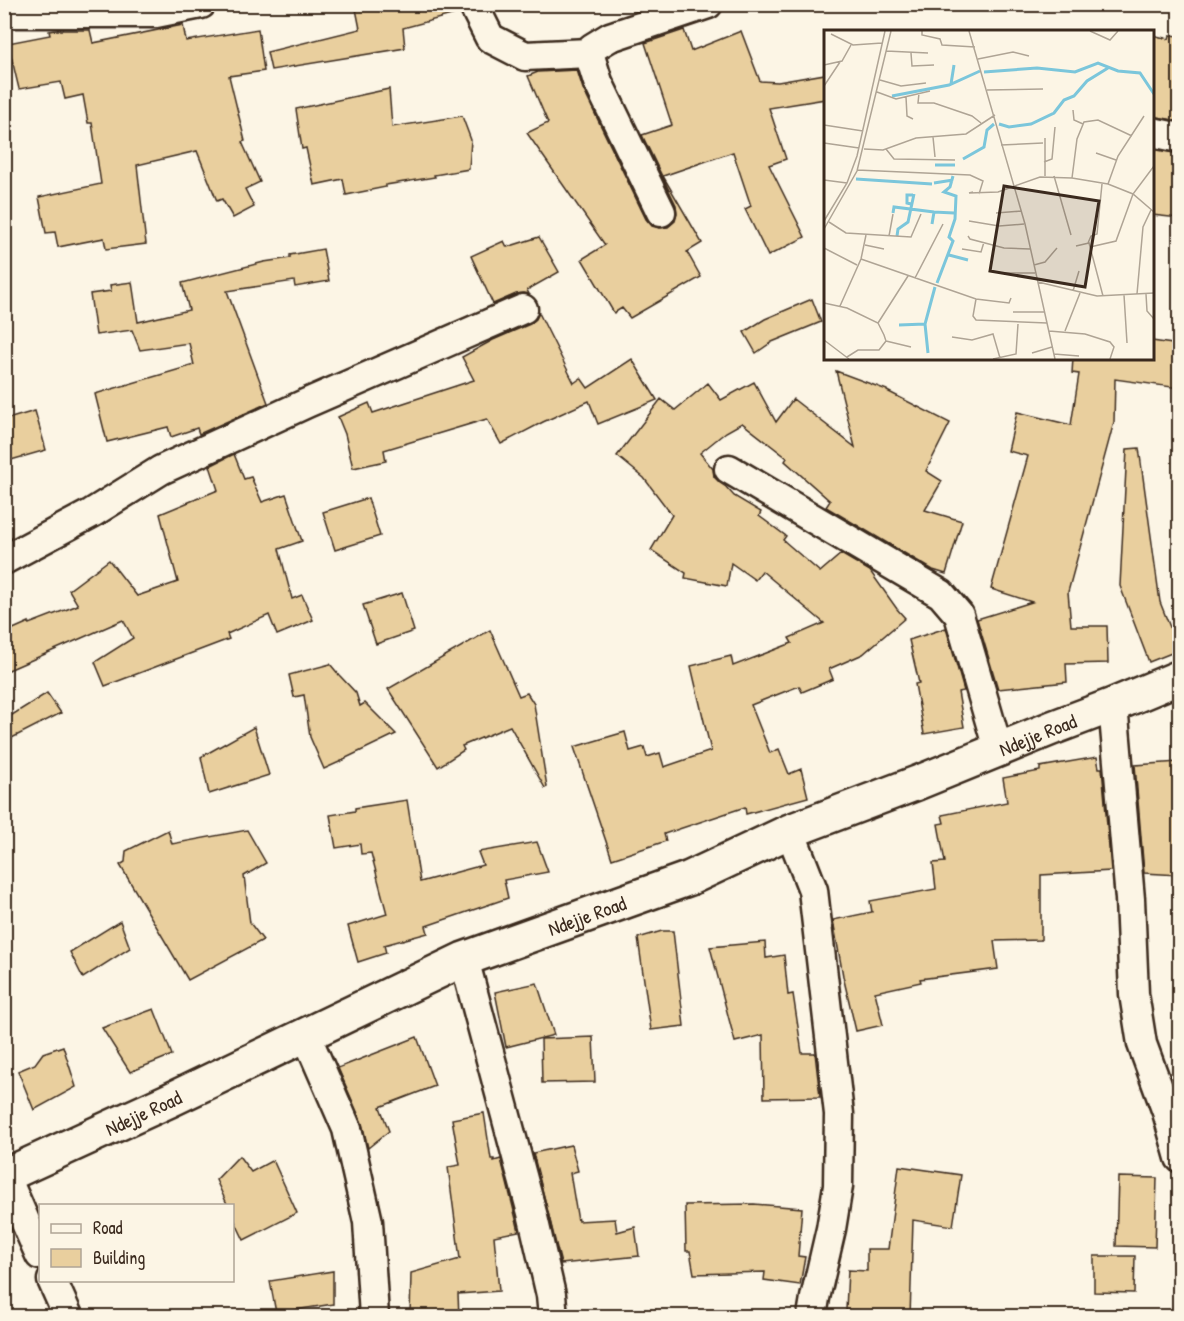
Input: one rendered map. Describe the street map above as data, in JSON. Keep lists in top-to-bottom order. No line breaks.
{"streets":{"street":["Ndejje Road"]},"legend":["Road","Building"]}
